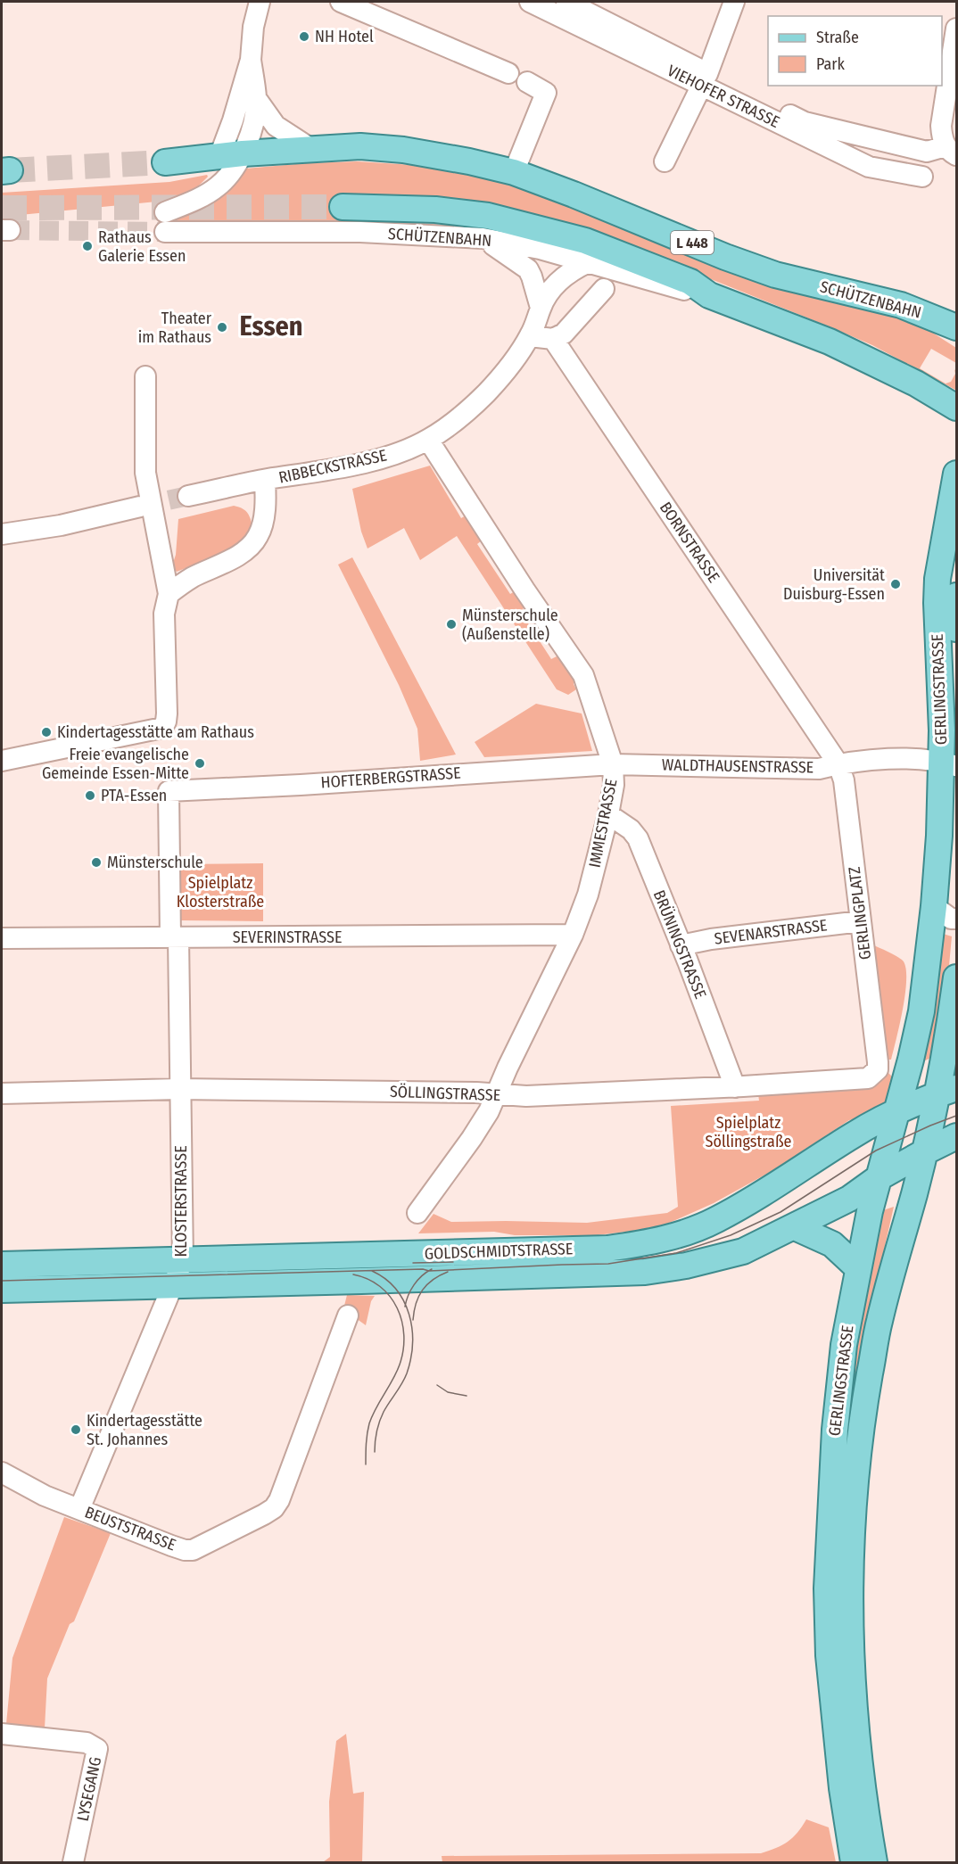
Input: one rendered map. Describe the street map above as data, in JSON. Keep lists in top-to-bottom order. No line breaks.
{"streets":{"main road":["SCHÜTZENBAHN","L 448","GERLINGSTRASSE","GOLDSCHMIDTSTRASSE"],"street":["VIEHOFER STRASSE","RIBBECKSTRASSE","BORNSTRASSE","WALDTHAUSENSTRASSE","HOFTERBERGSTRASSE","IMMESTRASSE","GERLINGPLATZ","SEVENARSTRASSE","SEVERINSTRASSE","BRÜNINGSTRASSE","SÖLLINGSTRASSE","KLOSTERSTRASSE","BEUSTSTRASSE","LYSEGANG"]},"crossings":[["SCHÜTZENBAHN","RIBBECKSTRASSE"],["RIBBECKSTRASSE","IMMESTRASSE"],["BORNSTRASSE","WALDTHAUSENSTRASSE"],["BORNSTRASSE","GERLINGPLATZ"],["GERLINGSTRASSE","WALDTHAUSENSTRASSE"],["GERLINGSTRASSE","GOLDSCHMIDTSTRASSE"],["WALDTHAUSENSTRASSE","HOFTERBERGSTRASSE"],["WALDTHAUSENSTRASSE","IMMESTRASSE"],["WALDTHAUSENSTRASSE","GERLINGPLATZ"],["HOFTERBERGSTRASSE","IMMESTRASSE"],["HOFTERBERGSTRASSE","KLOSTERSTRASSE"],["IMMESTRASSE","SEVERINSTRASSE"],["IMMESTRASSE","BRÜNINGSTRASSE"],["IMMESTRASSE","SÖLLINGSTRASSE"],["GERLINGPLATZ","SEVENARSTRASSE"],["GERLINGPLATZ","SÖLLINGSTRASSE"],["SEVENARSTRASSE","BRÜNINGSTRASSE"],["SEVERINSTRASSE","KLOSTERSTRASSE"],["BRÜNINGSTRASSE","SÖLLINGSTRASSE"],["SÖLLINGSTRASSE","KLOSTERSTRASSE"],["KLOSTERSTRASSE","GOLDSCHMIDTSTRASSE"],["KLOSTERSTRASSE","BEUSTSTRASSE"]],"districts":["Essen"],"parks":["Spielplatz Klosterstraße","Spielplatz Söllingstraße"],"places":["NH Hotel","Rathaus Galerie Essen","Theater im Rathaus","Universität Duisburg-Essen","Münsterschule (Außenstelle)","Kindertagesstätte am Rathaus","Freie evangelische Gemeinde Essen-Mitte","PTA-Essen","Münsterschule","Kindertagesstätte St. Johannes"],"legend":["Straße","Park"]}
